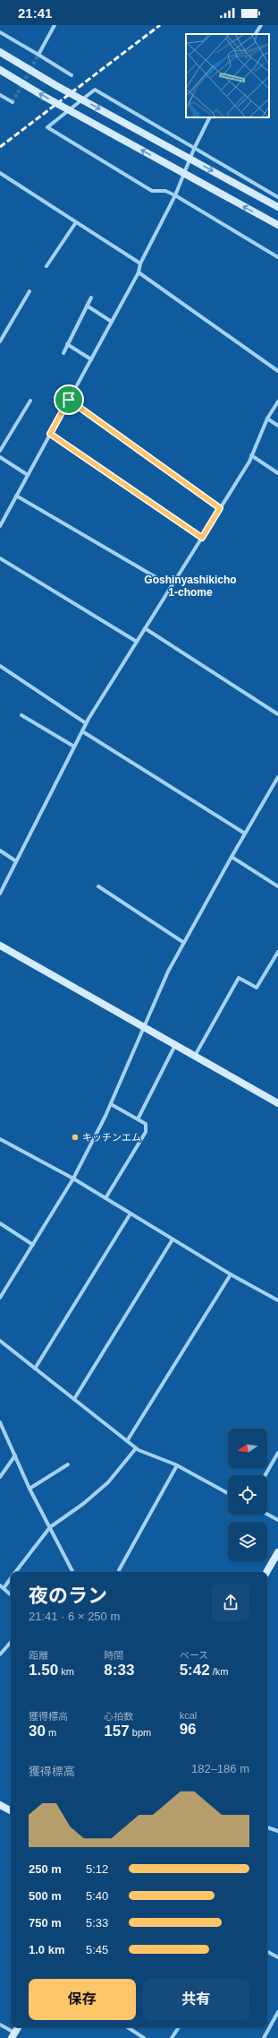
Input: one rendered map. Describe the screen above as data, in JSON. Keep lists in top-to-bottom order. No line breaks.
{"districts":["Goshinyashikicho 1-chome"],"places":["キッチンエム"],"north":"left","page":{"status":"21:41","heading":["夜のラン","21:41 · 6 × 250 m"],"stats":[["距離","1.50 km"],["時間","8:33"],["ペース","5:42 /km"],["獲得標高","30 m"],["心拍数","157 bpm"],["kcal","96"]],"chart":["獲得標高","182–186 m"],"list":[{"name":"250 m","note":"5:12"},{"name":"500 m","note":"5:40"},{"name":"750 m","note":"5:33"},{"name":"1.0 km","note":"5:45"}],"buttons":["保存","共有"]}}
